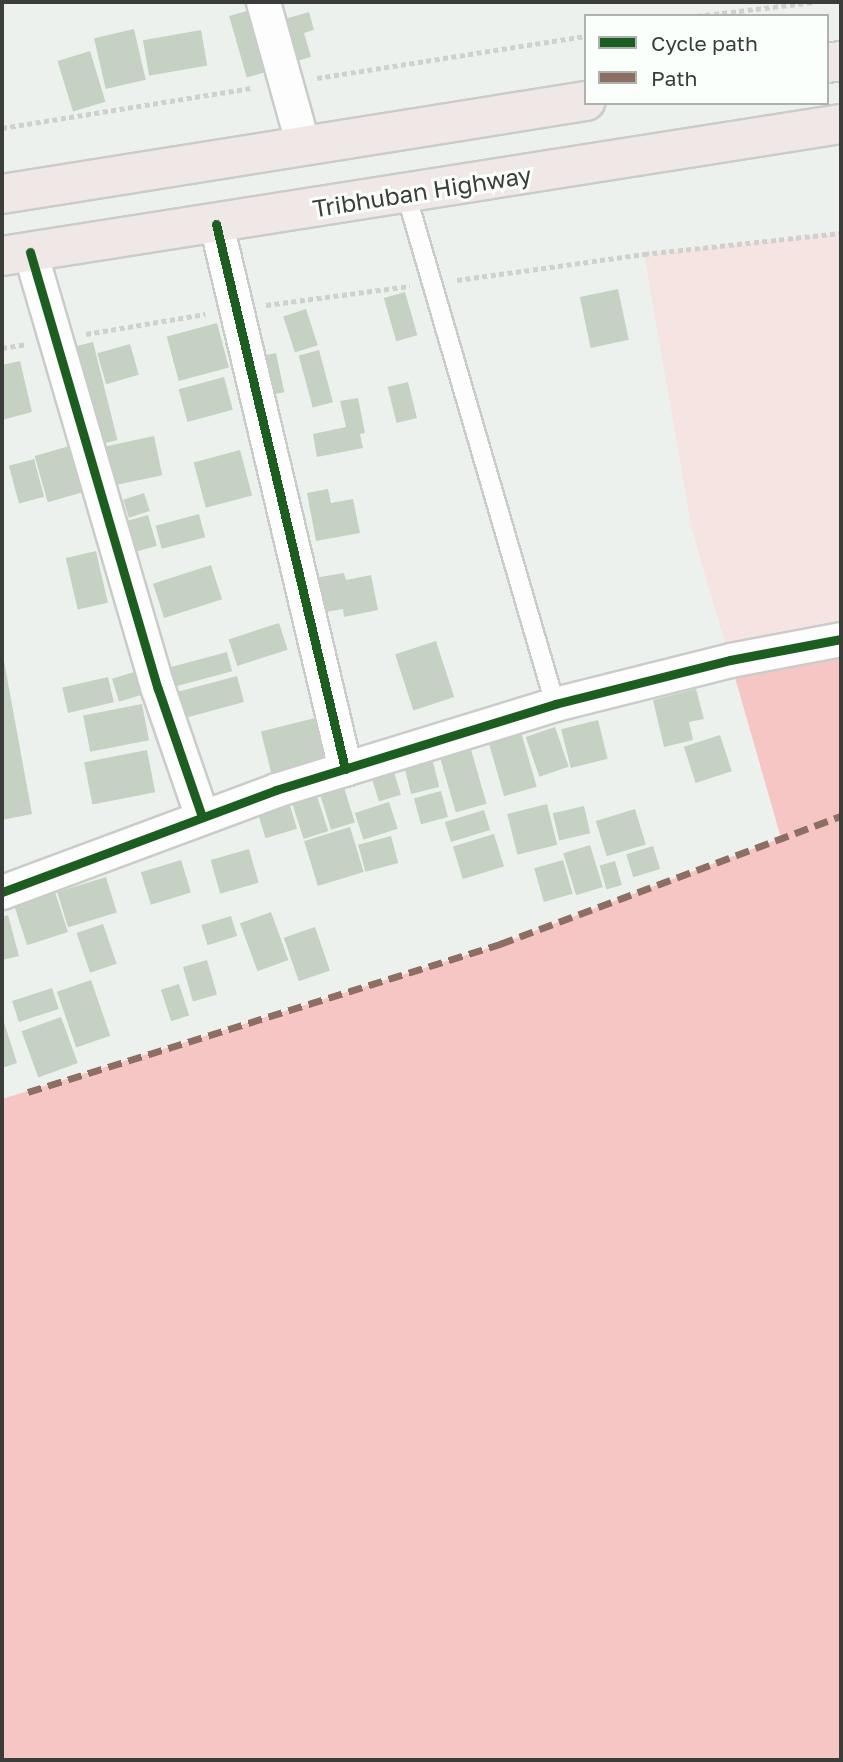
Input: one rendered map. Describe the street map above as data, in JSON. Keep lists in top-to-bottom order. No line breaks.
{"streets":{"highway":["Tribhuban Highway"]},"legend":["Cycle path","Path"]}
